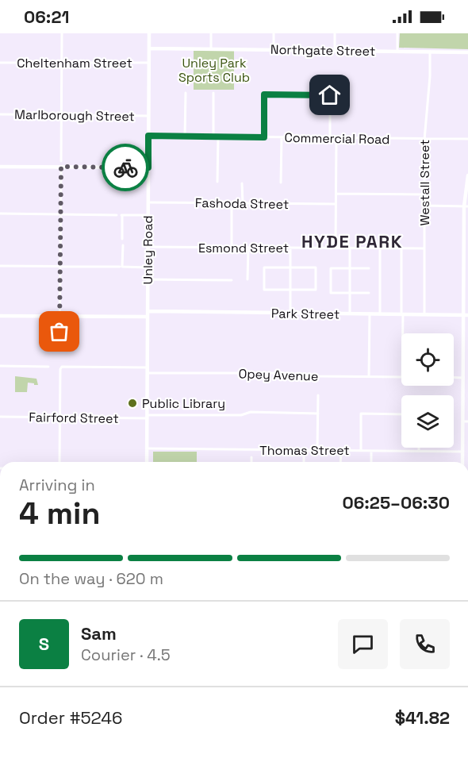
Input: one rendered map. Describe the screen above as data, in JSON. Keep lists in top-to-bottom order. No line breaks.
{"streets":{"main road":["Northgate Street","Unley Road","Park Street"],"street":["Cheltenham Street","Marlborough Street","Commercial Road","Westall Street","Fashoda Street","Esmond Street","Opey Avenue","Fairford Street","Thomas Street"]},"crossings":[["Northgate Street","Westall Street"],["Northgate Street","Unley Road"],["Cheltenham Street","Unley Road"],["Marlborough Street","Unley Road"],["Commercial Road","Westall Street"],["Commercial Road","Unley Road"],["Westall Street","Esmond Street"],["Westall Street","Park Street"],["Fashoda Street","Unley Road"],["Esmond Street","Unley Road"],["Unley Road","Park Street"],["Unley Road","Opey Avenue"],["Unley Road","Fairford Street"],["Unley Road","Thomas Street"]],"districts":["HYDE PARK"],"parks":["Unley Park Sports Club"],"places":["Public Library"],"page":{"status":"06:21","heading":["4 min","Arriving in","06:25–06:30"],"panel":["Sam","Courier · 4.5","Order #5246","$41.82"],"bar":"On the way · 620 m","round":"S"}}
